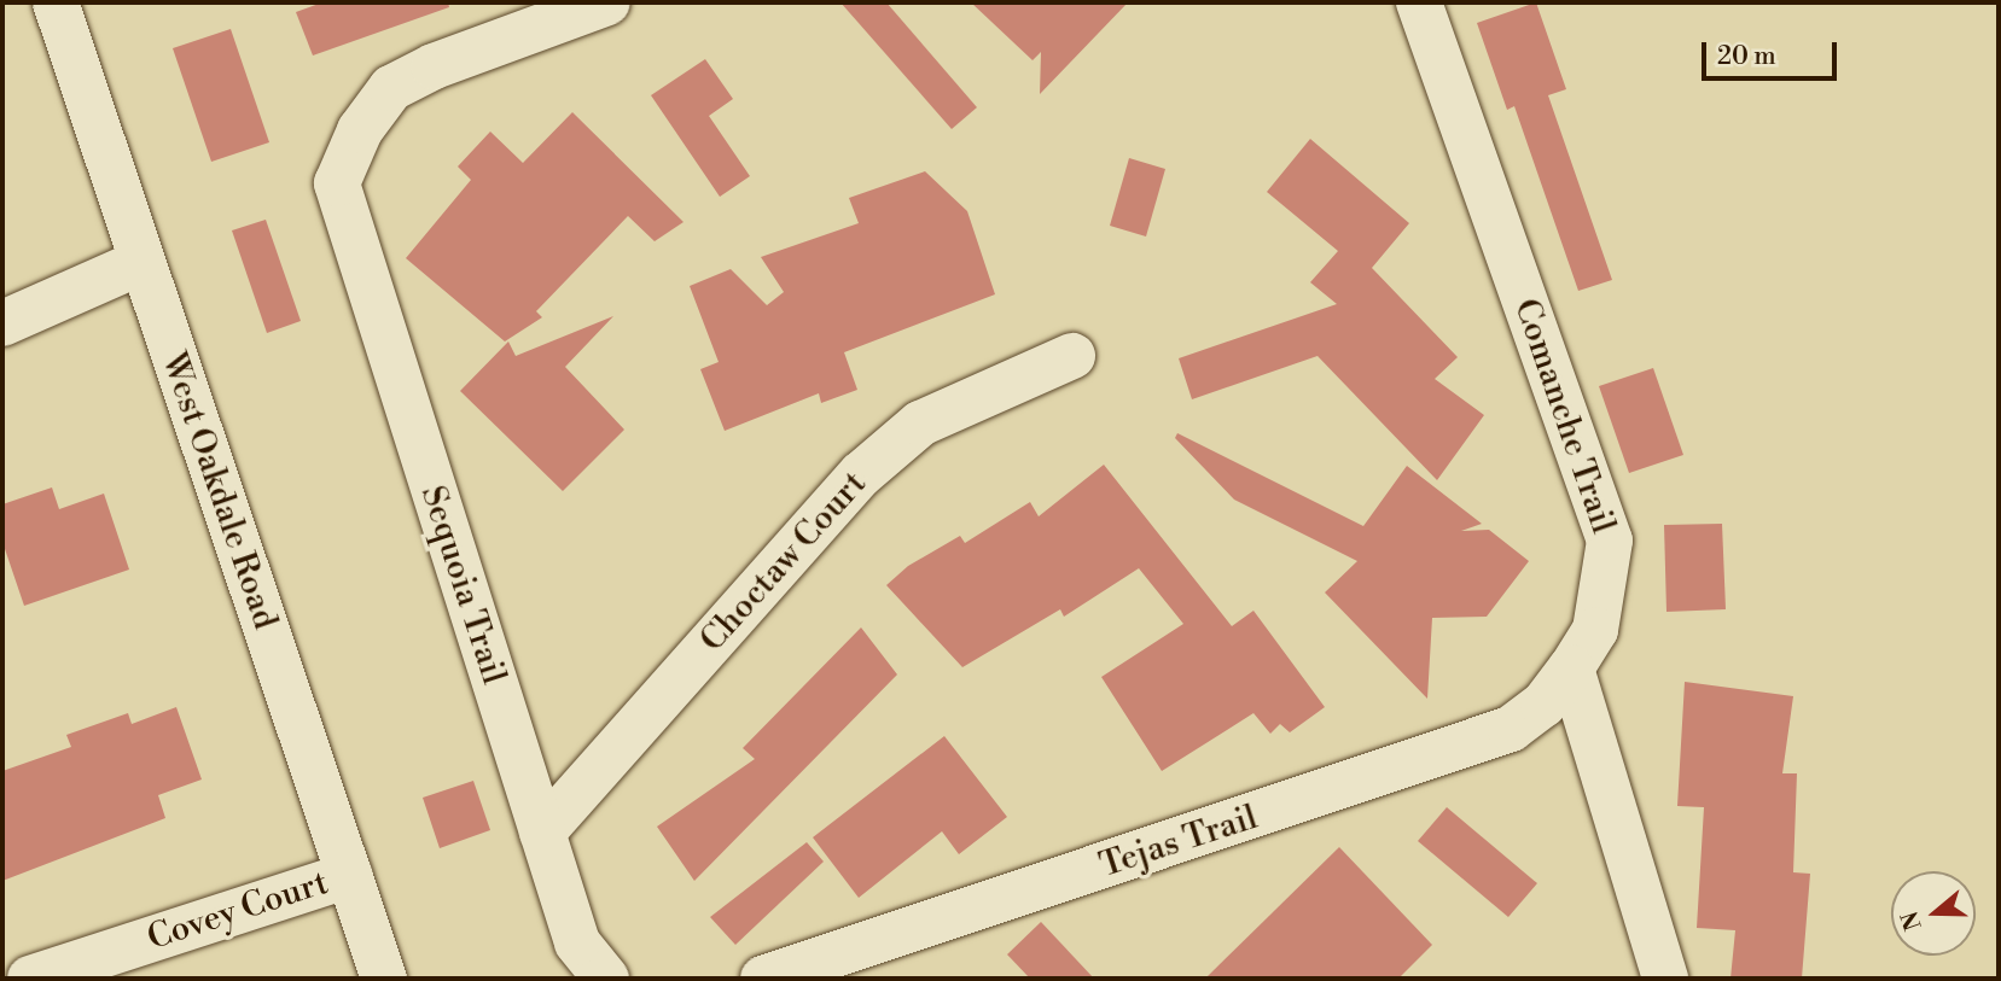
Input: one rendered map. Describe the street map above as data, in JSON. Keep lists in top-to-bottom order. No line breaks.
{"streets":{"street":["Comanche Trail","West Oakdale Road","Choctaw Court","Sequoia Trail","Tejas Trail","Covey Court"]},"crossings":[["Comanche Trail","Tejas Trail"],["West Oakdale Road","Covey Court"],["Choctaw Court","Sequoia Trail"]],"scale_bar":"20 m","north":"left"}
